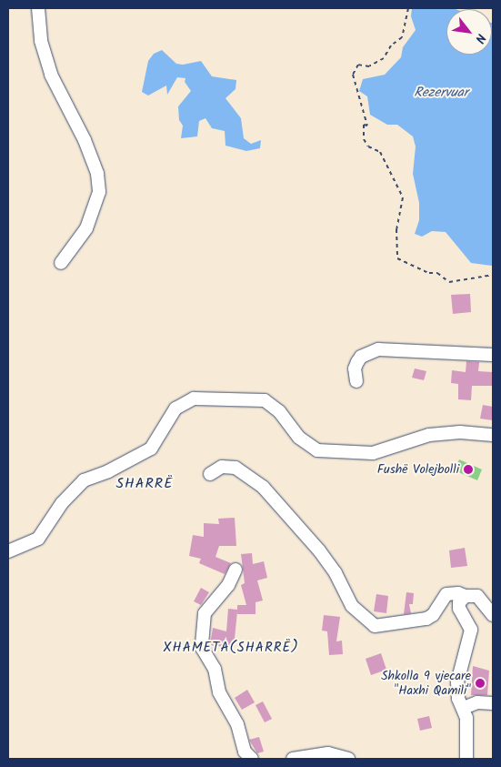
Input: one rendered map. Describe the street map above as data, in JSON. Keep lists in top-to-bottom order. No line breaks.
{"districts":["SHARRË","XHAMETA(SHARRË)"],"water":["Rezervuar"],"places":["Fushë Volejbolli","Shkolla 9 vjecare \"Haxhi Qamili\""],"north":"bottom right"}
